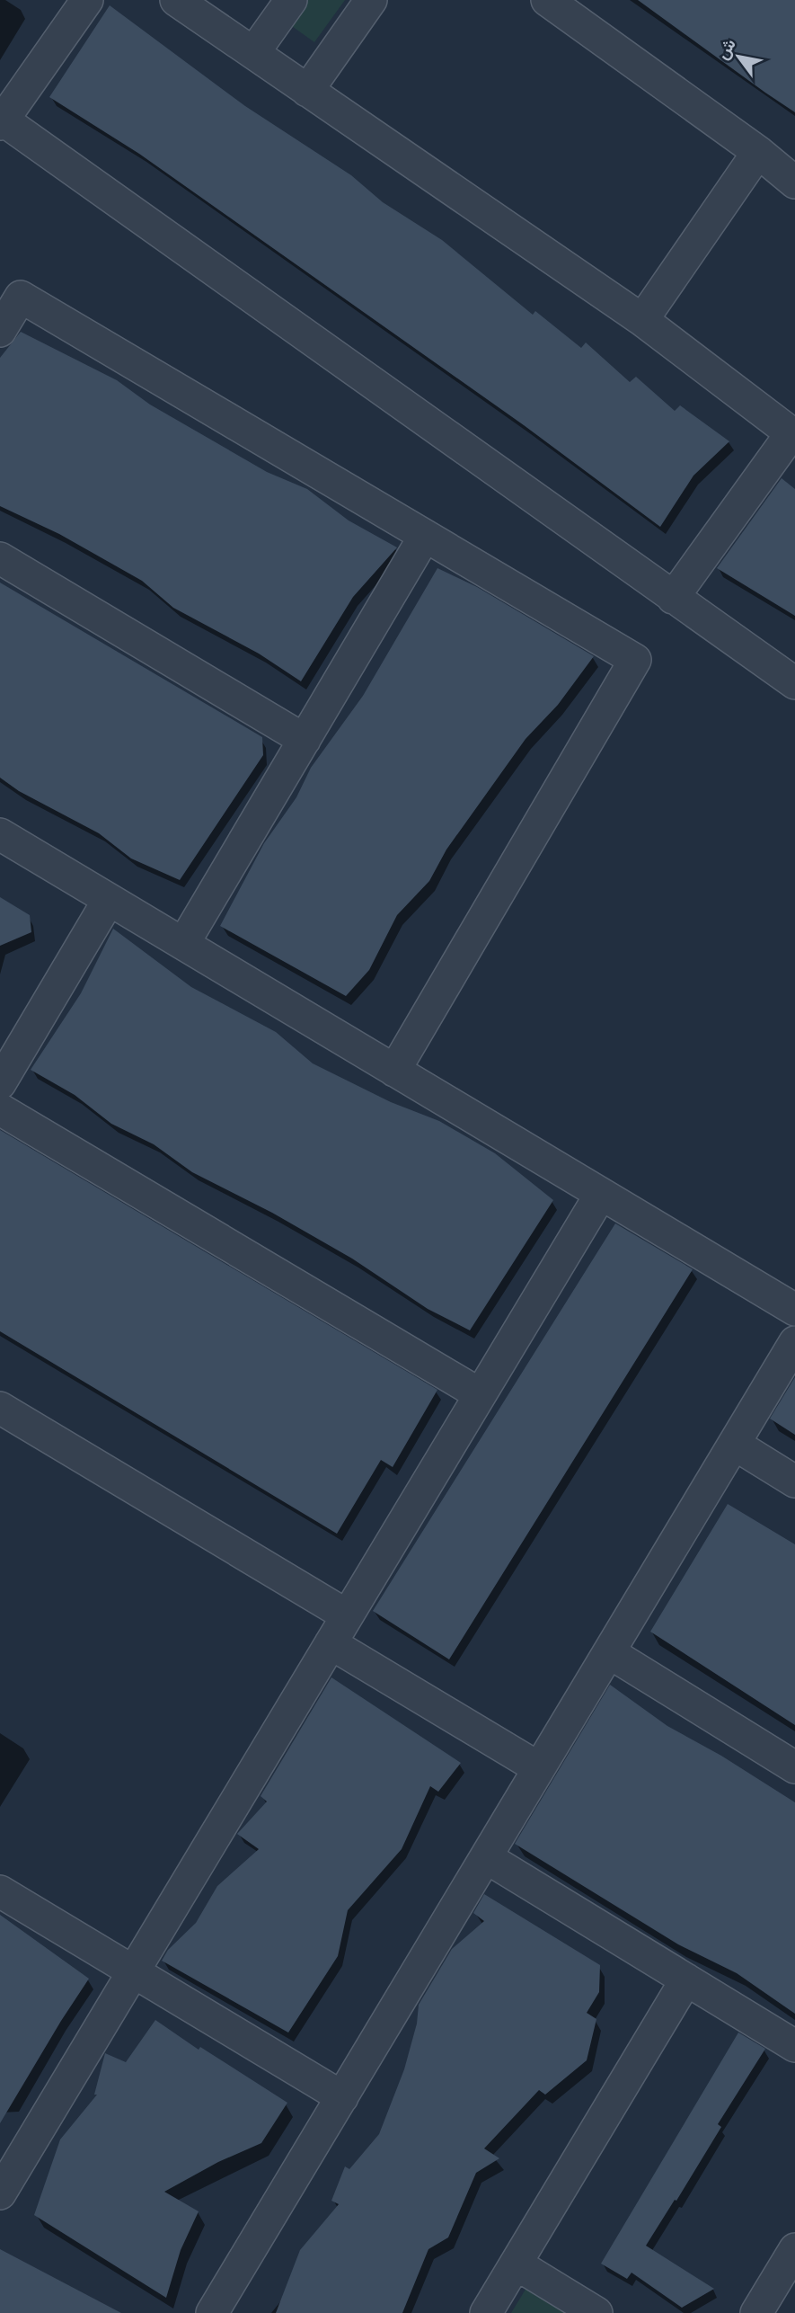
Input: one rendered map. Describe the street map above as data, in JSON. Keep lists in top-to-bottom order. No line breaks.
{"north":"top left"}
